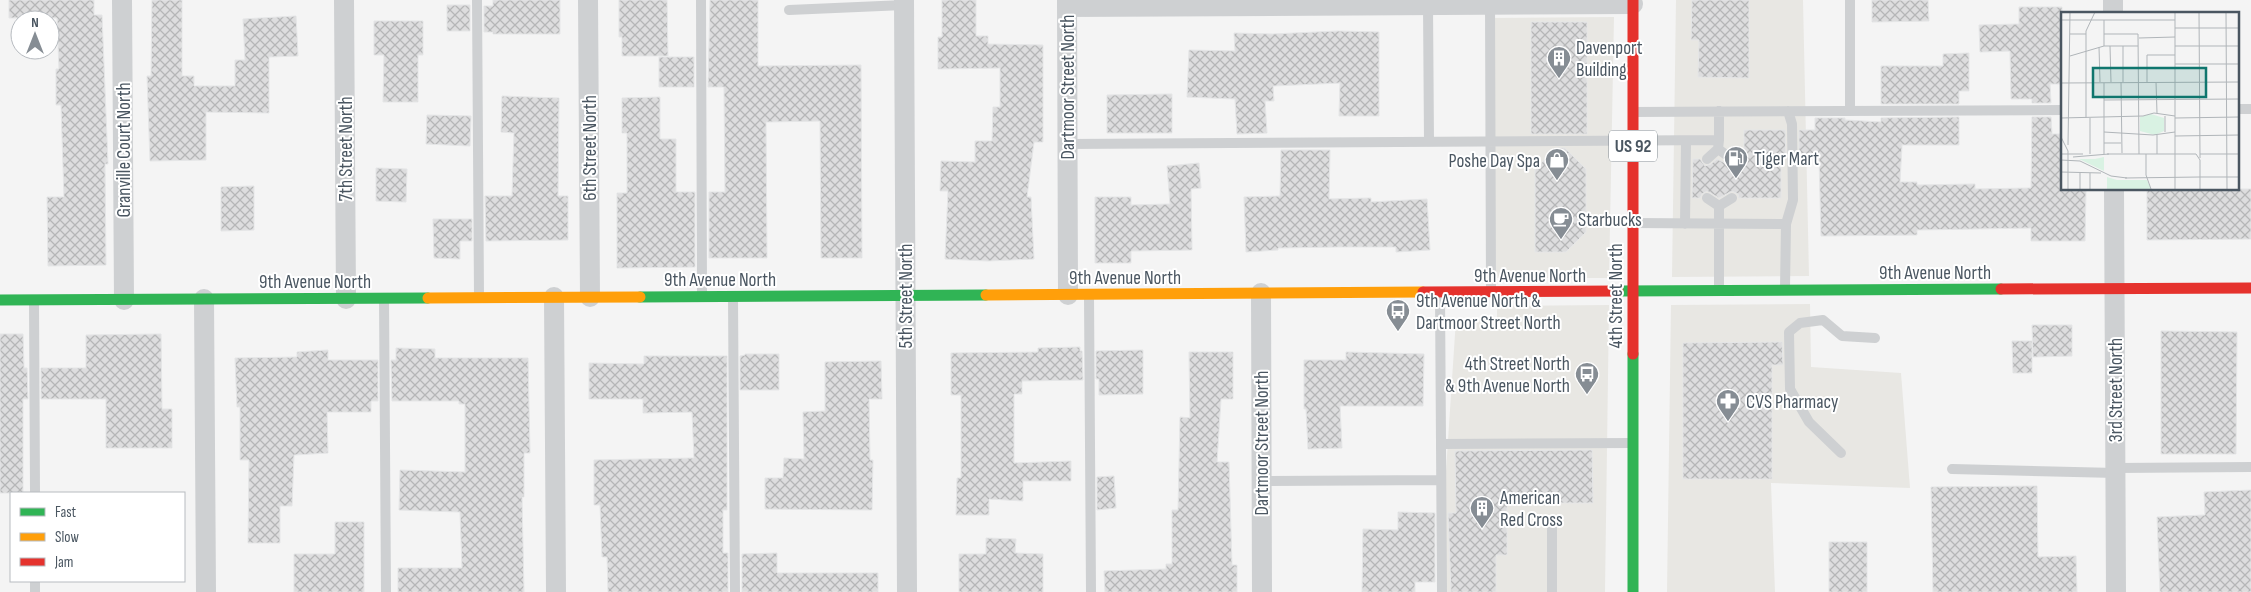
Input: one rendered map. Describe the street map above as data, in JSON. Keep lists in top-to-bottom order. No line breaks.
{"streets":{"street":["Dartmoor Street North","US 92","6th Street North","7th Street North","Granville Court North","9th Avenue North","5th Street North","4th Street North","3rd Street North"]},"crossings":[["Dartmoor Street North","9th Avenue North"],["6th Street North","9th Avenue North"],["7th Street North","9th Avenue North"],["Granville Court North","9th Avenue North"],["9th Avenue North","5th Street North"],["9th Avenue North","4th Street North"],["9th Avenue North","3rd Street North"]],"places":{"building":["Davenport Building","American Red Cross"],"fuel station":["Tiger Mart"],"shop":["Poshe Day Spa"],"cafe":["Starbucks"],"bus stop":["9th Avenue North & Dartmoor Street North","4th Street North & 9th Avenue North"],"pharmacy":["CVS Pharmacy"]},"legend":["Fast","Slow","Jam"],"north":"top"}
